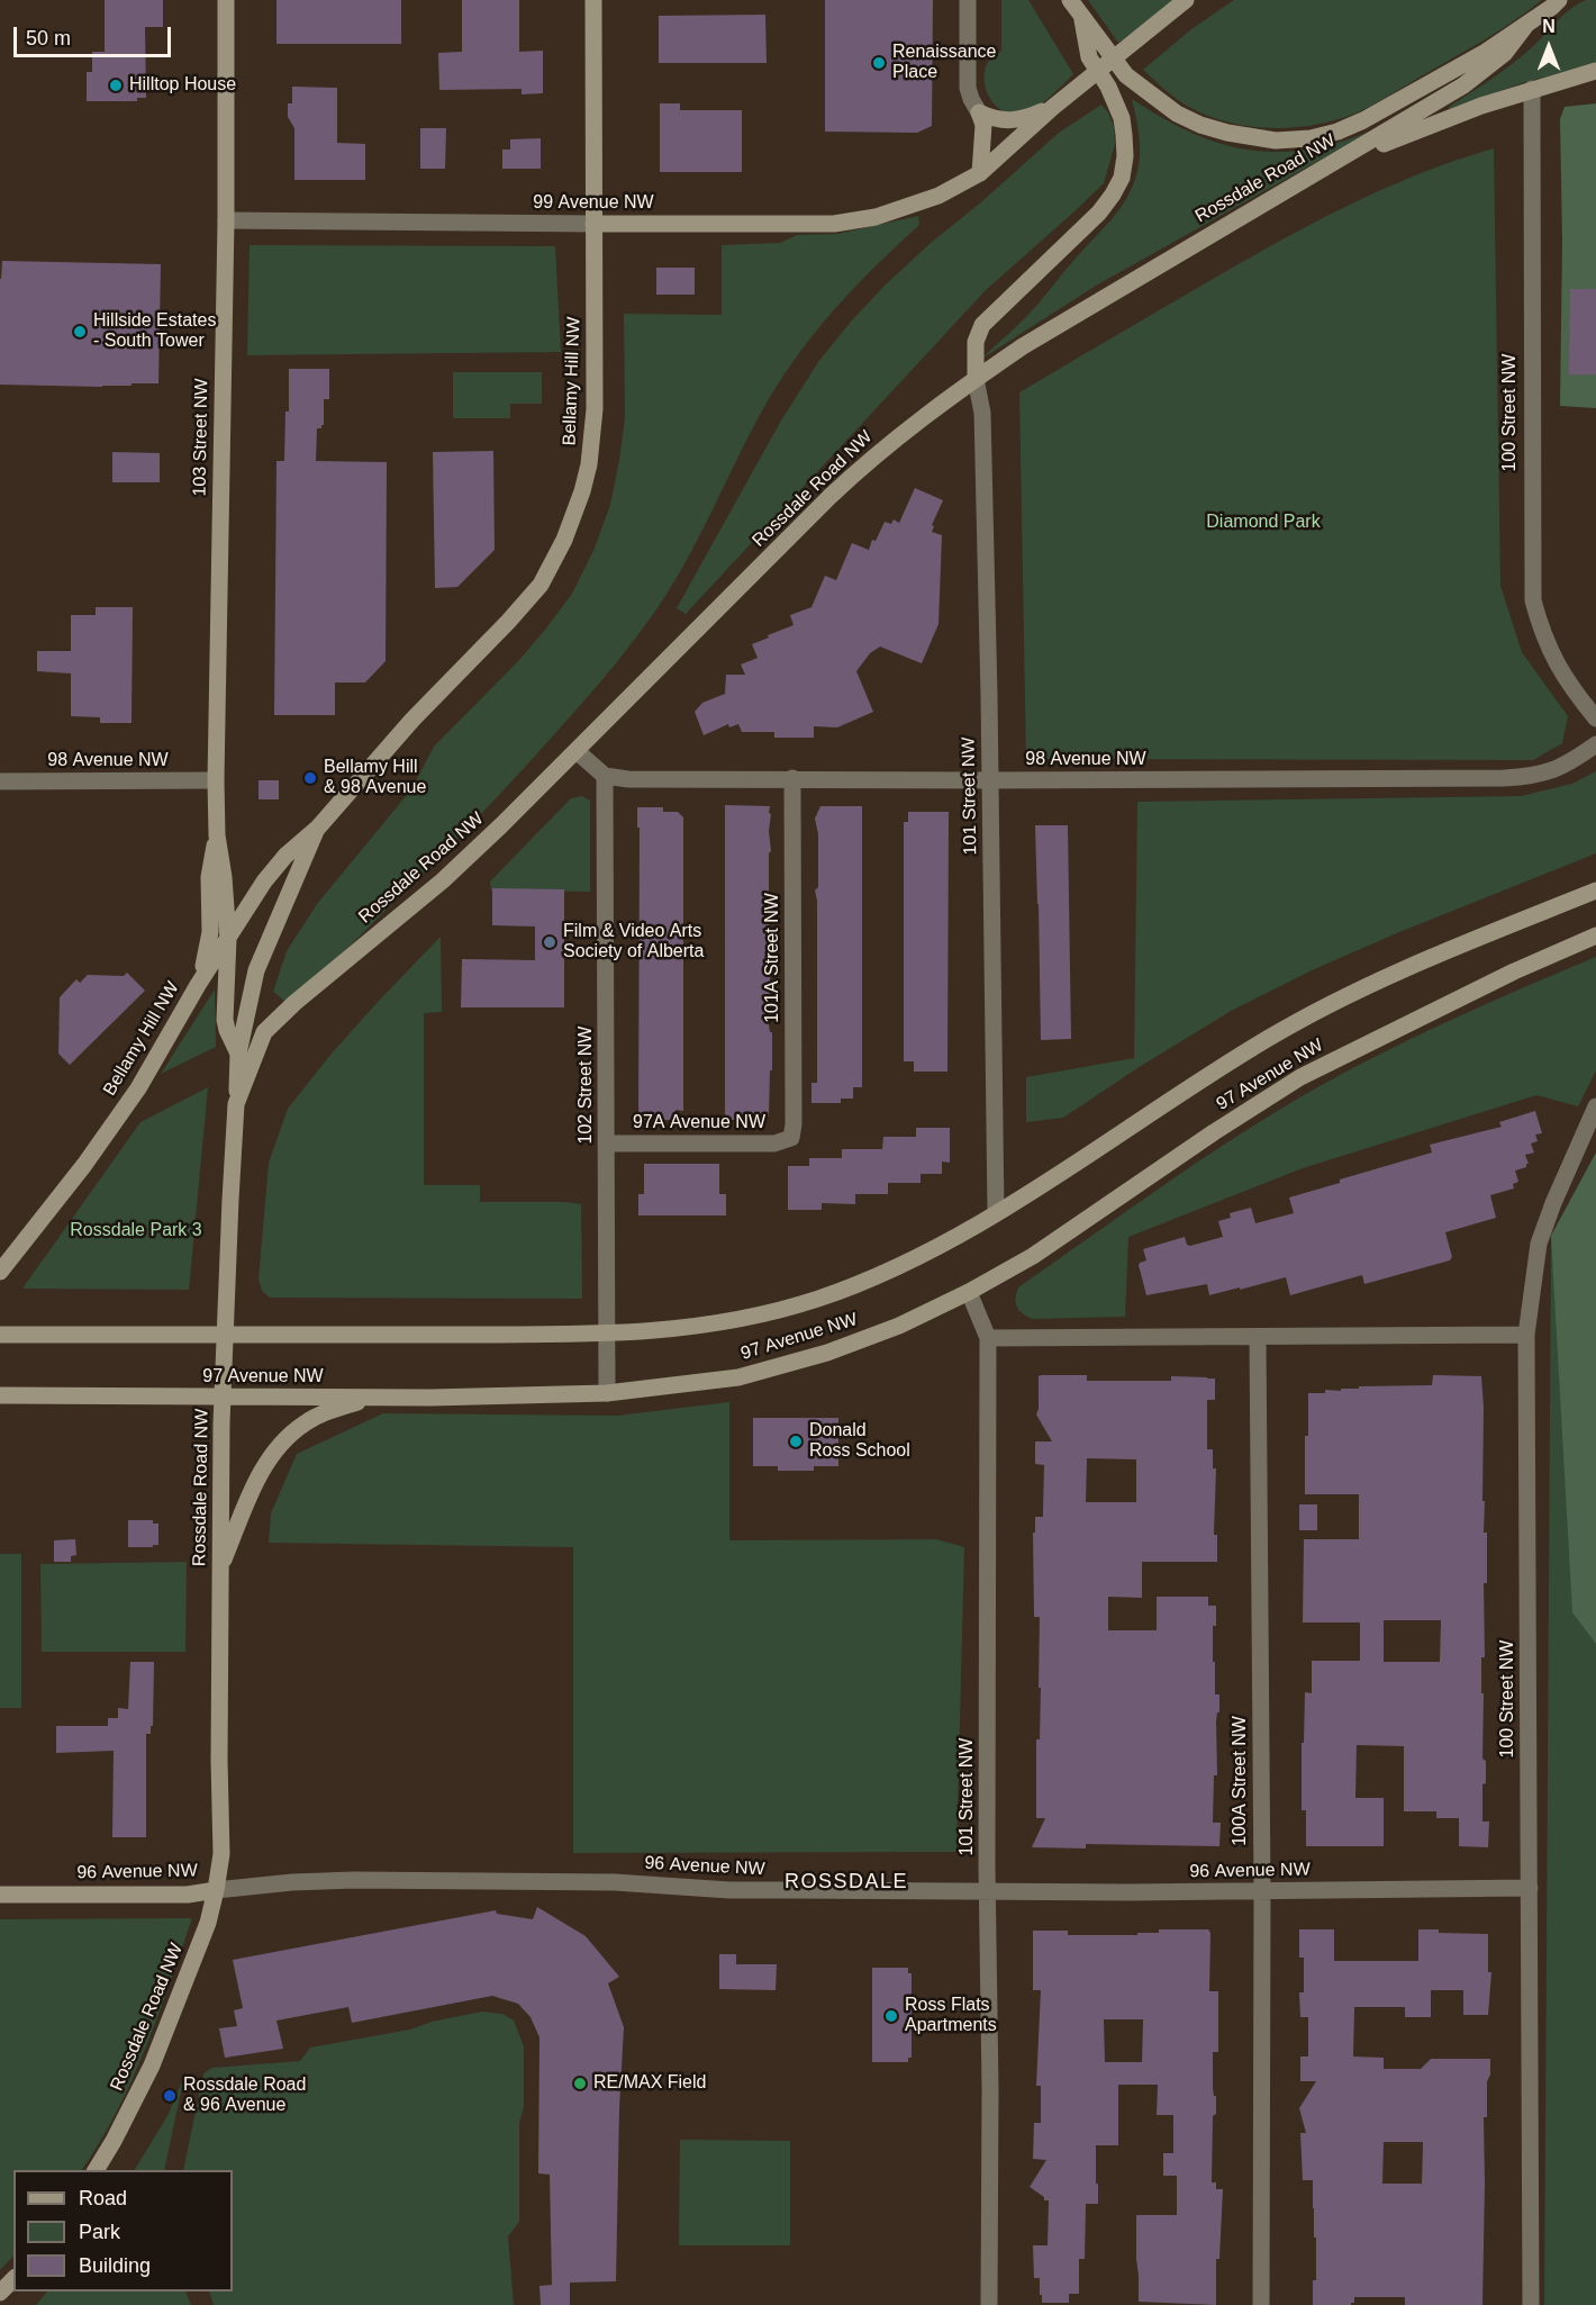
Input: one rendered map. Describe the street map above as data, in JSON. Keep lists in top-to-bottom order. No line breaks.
{"streets":{"main road":["Rossdale Road NW","99 Avenue NW","Bellamy Hill NW","103 Street NW","97 Avenue NW","96 Avenue NW"],"street":["100 Street NW","98 Avenue NW","101 Street NW","101A Street NW","102 Street NW","97A Avenue NW","100A Street NW"]},"crossings":[["Rossdale Road NW","Bellamy Hill NW"],["Rossdale Road NW","101 Street NW"],["Rossdale Road NW","97 Avenue NW"],["Rossdale Road NW","96 Avenue NW"],["99 Avenue NW","Bellamy Hill NW"],["99 Avenue NW","103 Street NW"],["Bellamy Hill NW","103 Street NW"],["100 Street NW","96 Avenue NW"],["103 Street NW","98 Avenue NW"],["98 Avenue NW","101 Street NW"],["98 Avenue NW","101A Street NW"],["98 Avenue NW","102 Street NW"],["101 Street NW","97 Avenue NW"],["101 Street NW","96 Avenue NW"],["101A Street NW","97A Avenue NW"],["97 Avenue NW","102 Street NW"],["102 Street NW","97A Avenue NW"],["100A Street NW","96 Avenue NW"]],"districts":["ROSSDALE"],"parks":["Diamond Park","Rossdale Park 3"],"places":["Renaissance Place","Hilltop House","Hillside Estates - South Tower","Bellamy Hill & 98 Avenue","Film & Video Arts Society of Alberta","Donald Ross School","Ross Flats Apartments","RE/MAX Field","Rossdale Road & 96 Avenue"],"legend":["Road","Park","Building"],"scale_bar":"50 m","north":"top"}
